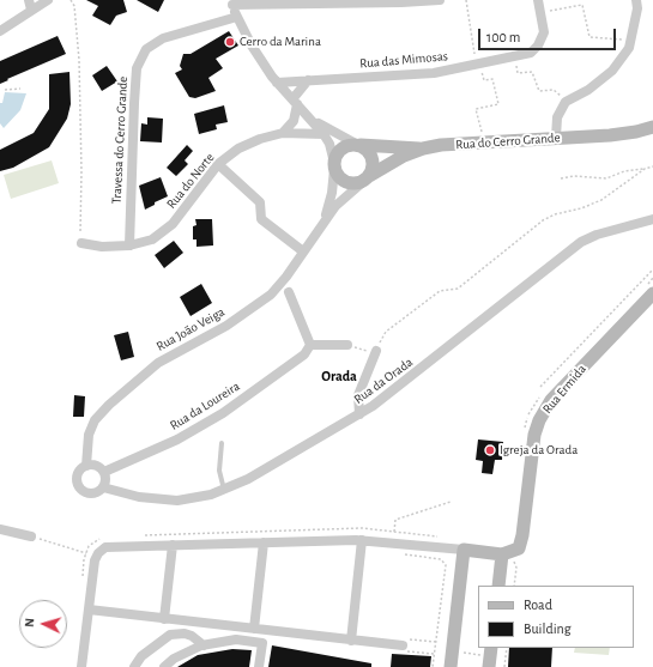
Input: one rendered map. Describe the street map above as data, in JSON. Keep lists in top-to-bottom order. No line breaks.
{"streets":{"street":["Rua das Mimosas","Travessa do Cerro Grande","Rua do Cerro Grande","Rua do Norte","Rua João Veiga","Rua da Orada","Rua Ermida","Rua da Loureira"]},"crossings":[["Travessa do Cerro Grande","Rua do Norte"],["Rua João Veiga","Rua da Orada"],["Rua João Veiga","Rua da Loureira"],["Rua da Orada","Rua da Loureira"]],"districts":["Orada"],"places":["Cerro da Marina","Igreja da Orada"],"legend":["Road","Building"],"scale_bar":"100 m","north":"left"}
